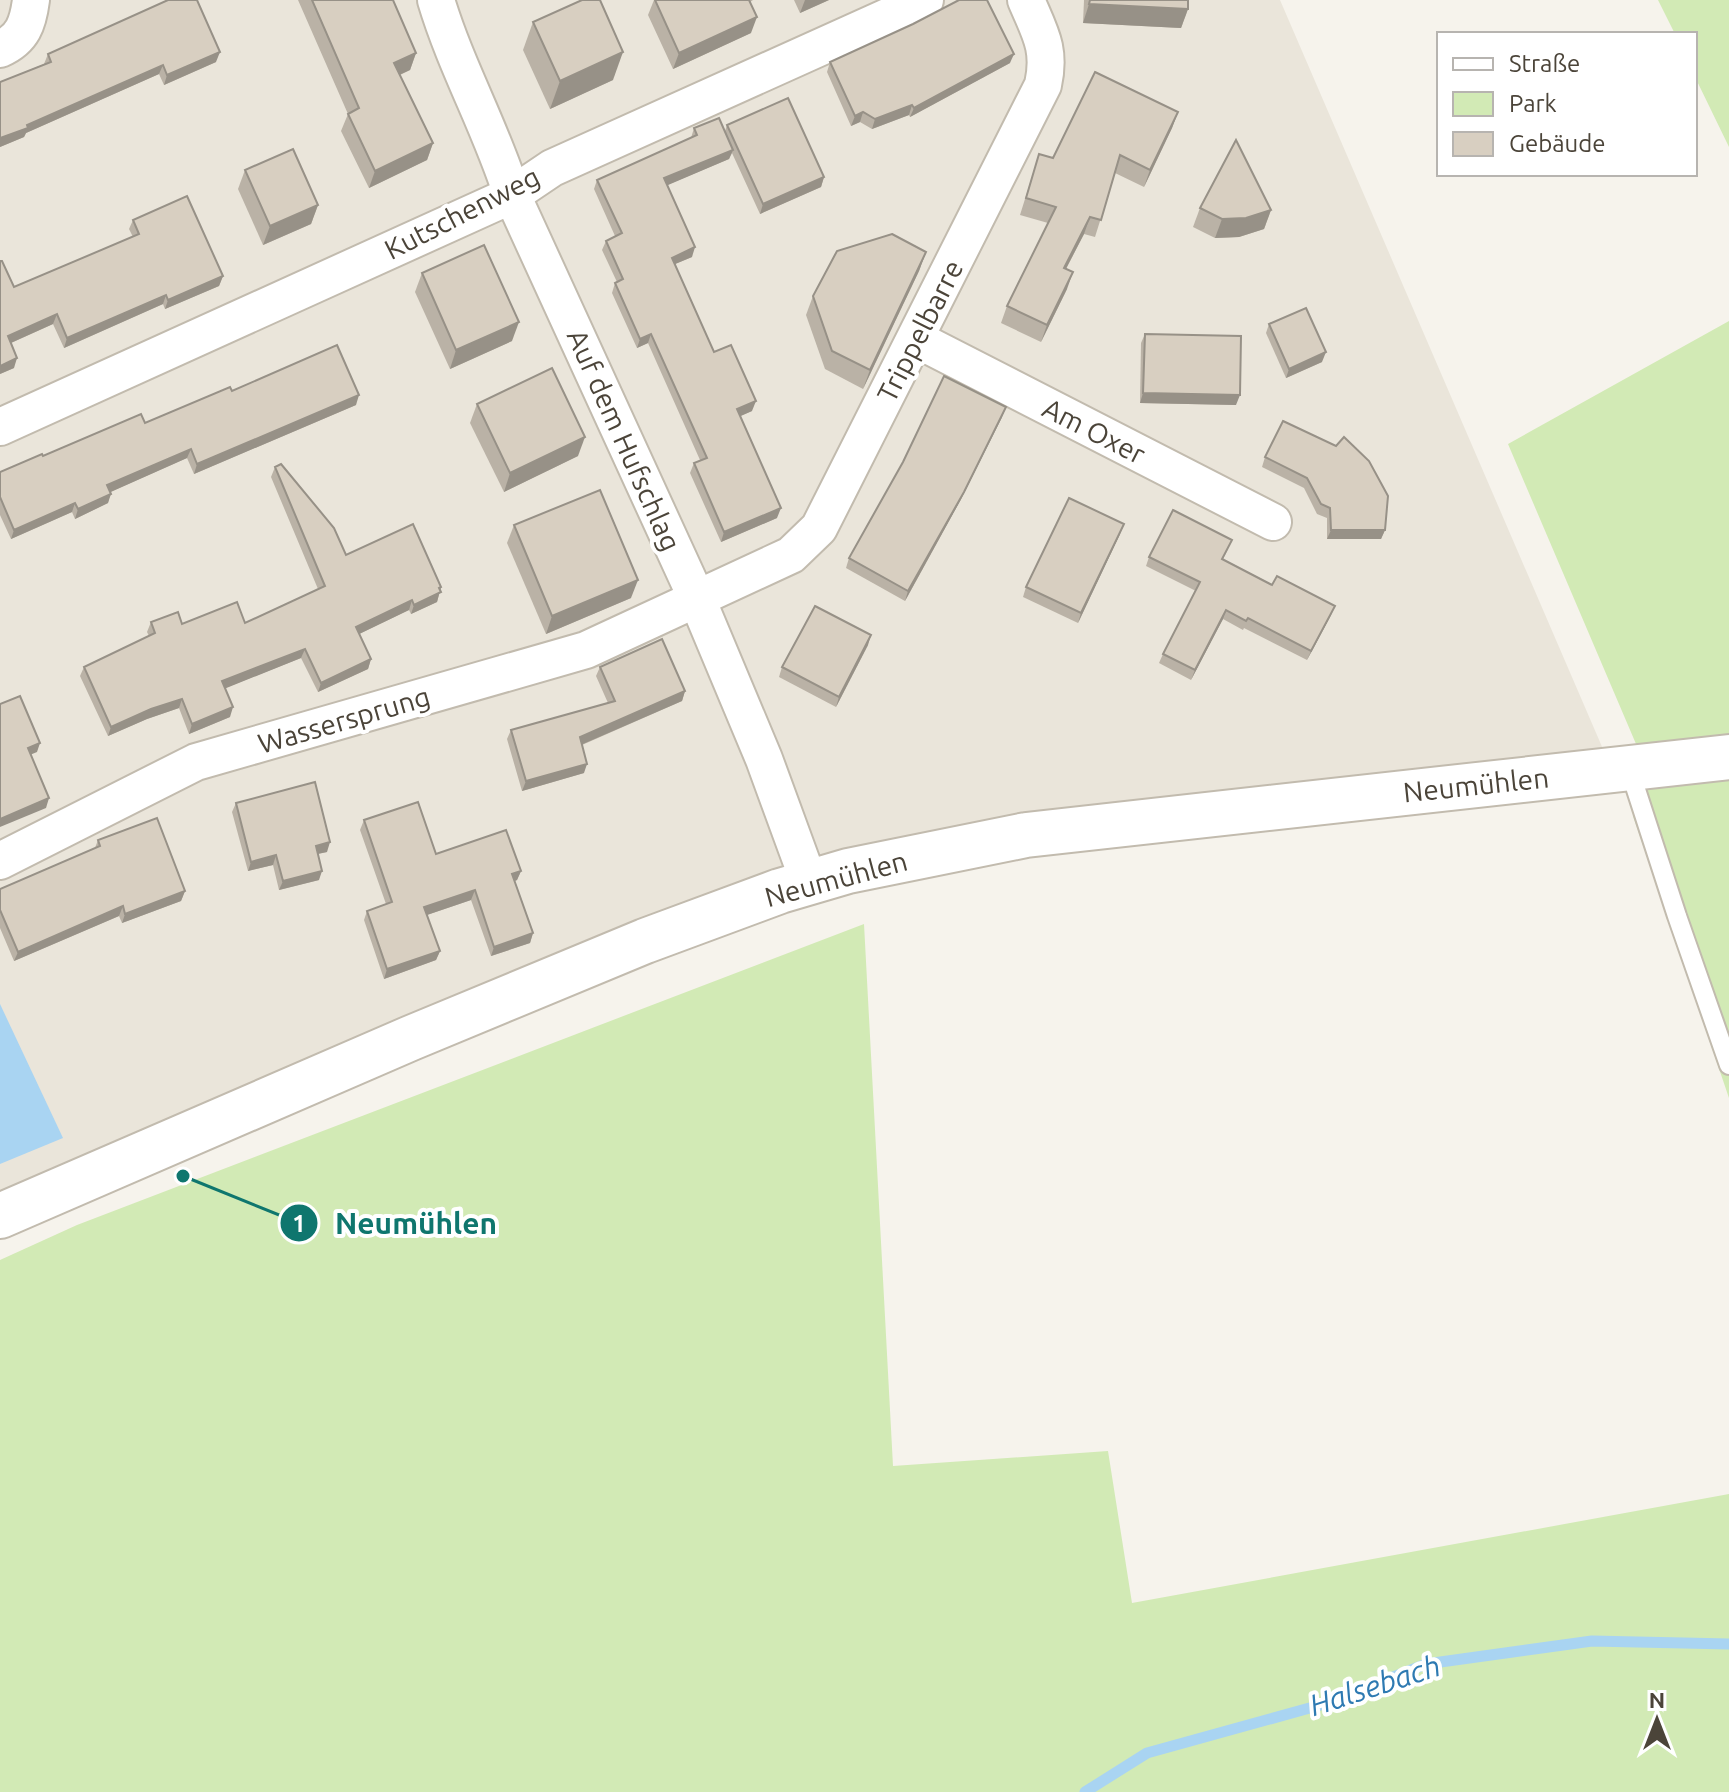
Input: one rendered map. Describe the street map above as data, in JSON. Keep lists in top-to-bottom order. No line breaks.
{"streets":{"street":["Kutschenweg","Trippelbarre","Am Oxer","Auf dem Hufschlag","Wassersprung","Neumühlen"]},"crossings":[["Kutschenweg","Auf dem Hufschlag"],["Trippelbarre","Am Oxer"],["Trippelbarre","Auf dem Hufschlag"],["Trippelbarre","Wassersprung"],["Auf dem Hufschlag","Wassersprung"],["Auf dem Hufschlag","Neumühlen"]],"water":["Halsebach"],"places":["Neumühlen"],"legend":["Straße","Park","Gebäude"],"north":"top"}
